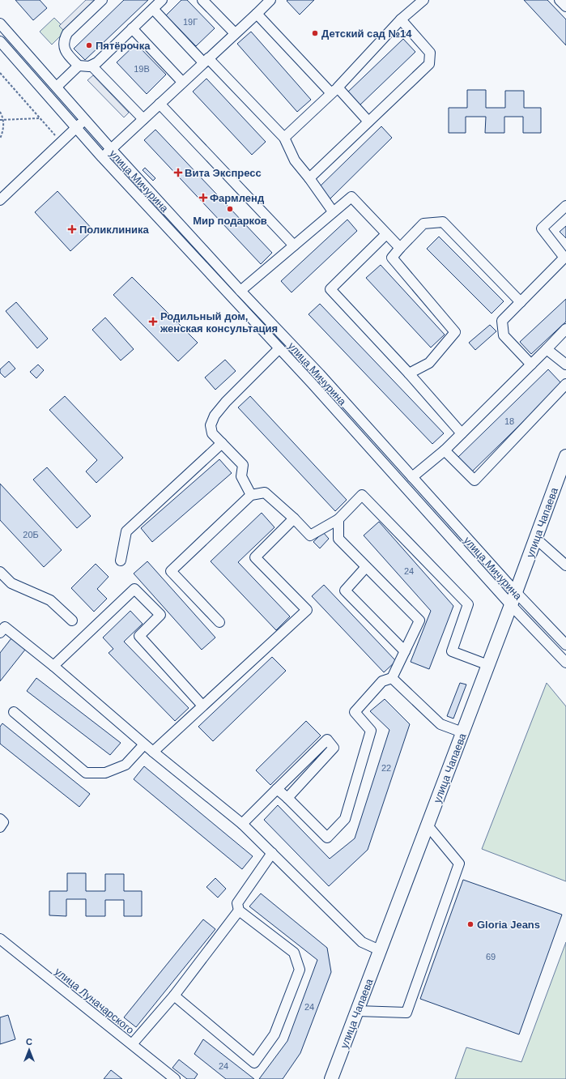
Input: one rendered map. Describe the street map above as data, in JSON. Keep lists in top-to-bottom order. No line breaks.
{"streets":{"main road":["улица Чапаева"],"street":["улица Мичурина","улица Луначарского"]},"crossings":[["улица Мичурина","улица Чапаева"]],"places":{"other":["Детский сад №14","Пятёрочка","Мир подарков","Gloria Jeans"],"health":["Вита Экспресс","Фармленд","Поликлиника","Родильный дом, женская консультация"]},"house_numbers":["19Г","19В","18","20Б","24","22","69","24","24"],"north":"top"}
